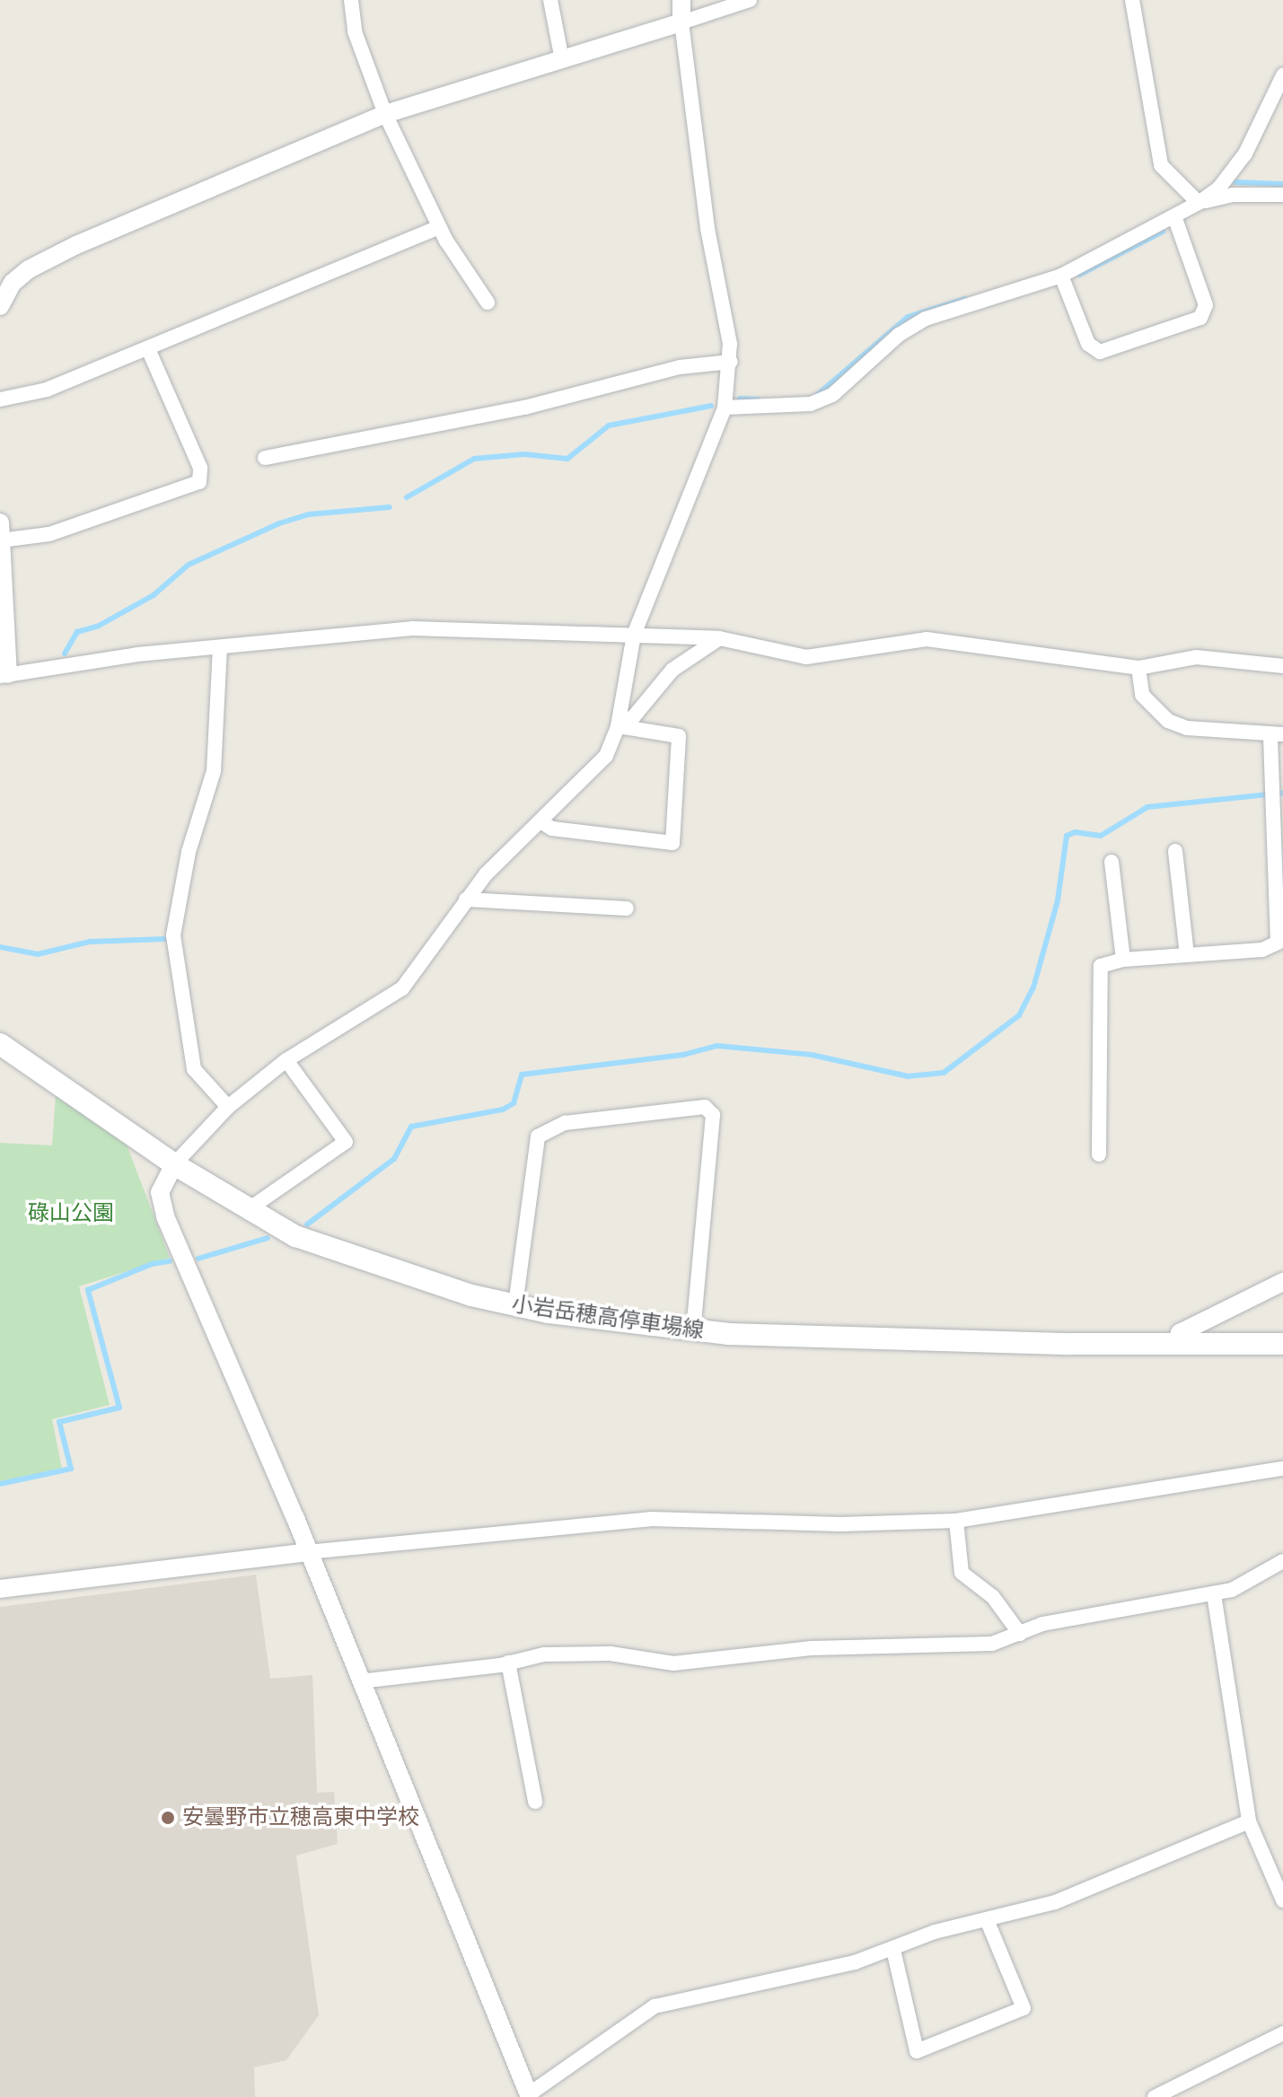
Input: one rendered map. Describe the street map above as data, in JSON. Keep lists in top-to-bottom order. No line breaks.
{"streets":{"main road":["小岩岳穂高停車場線"]},"parks":["碌山公園"],"places":["安曇野市立穂高東中学校"]}
